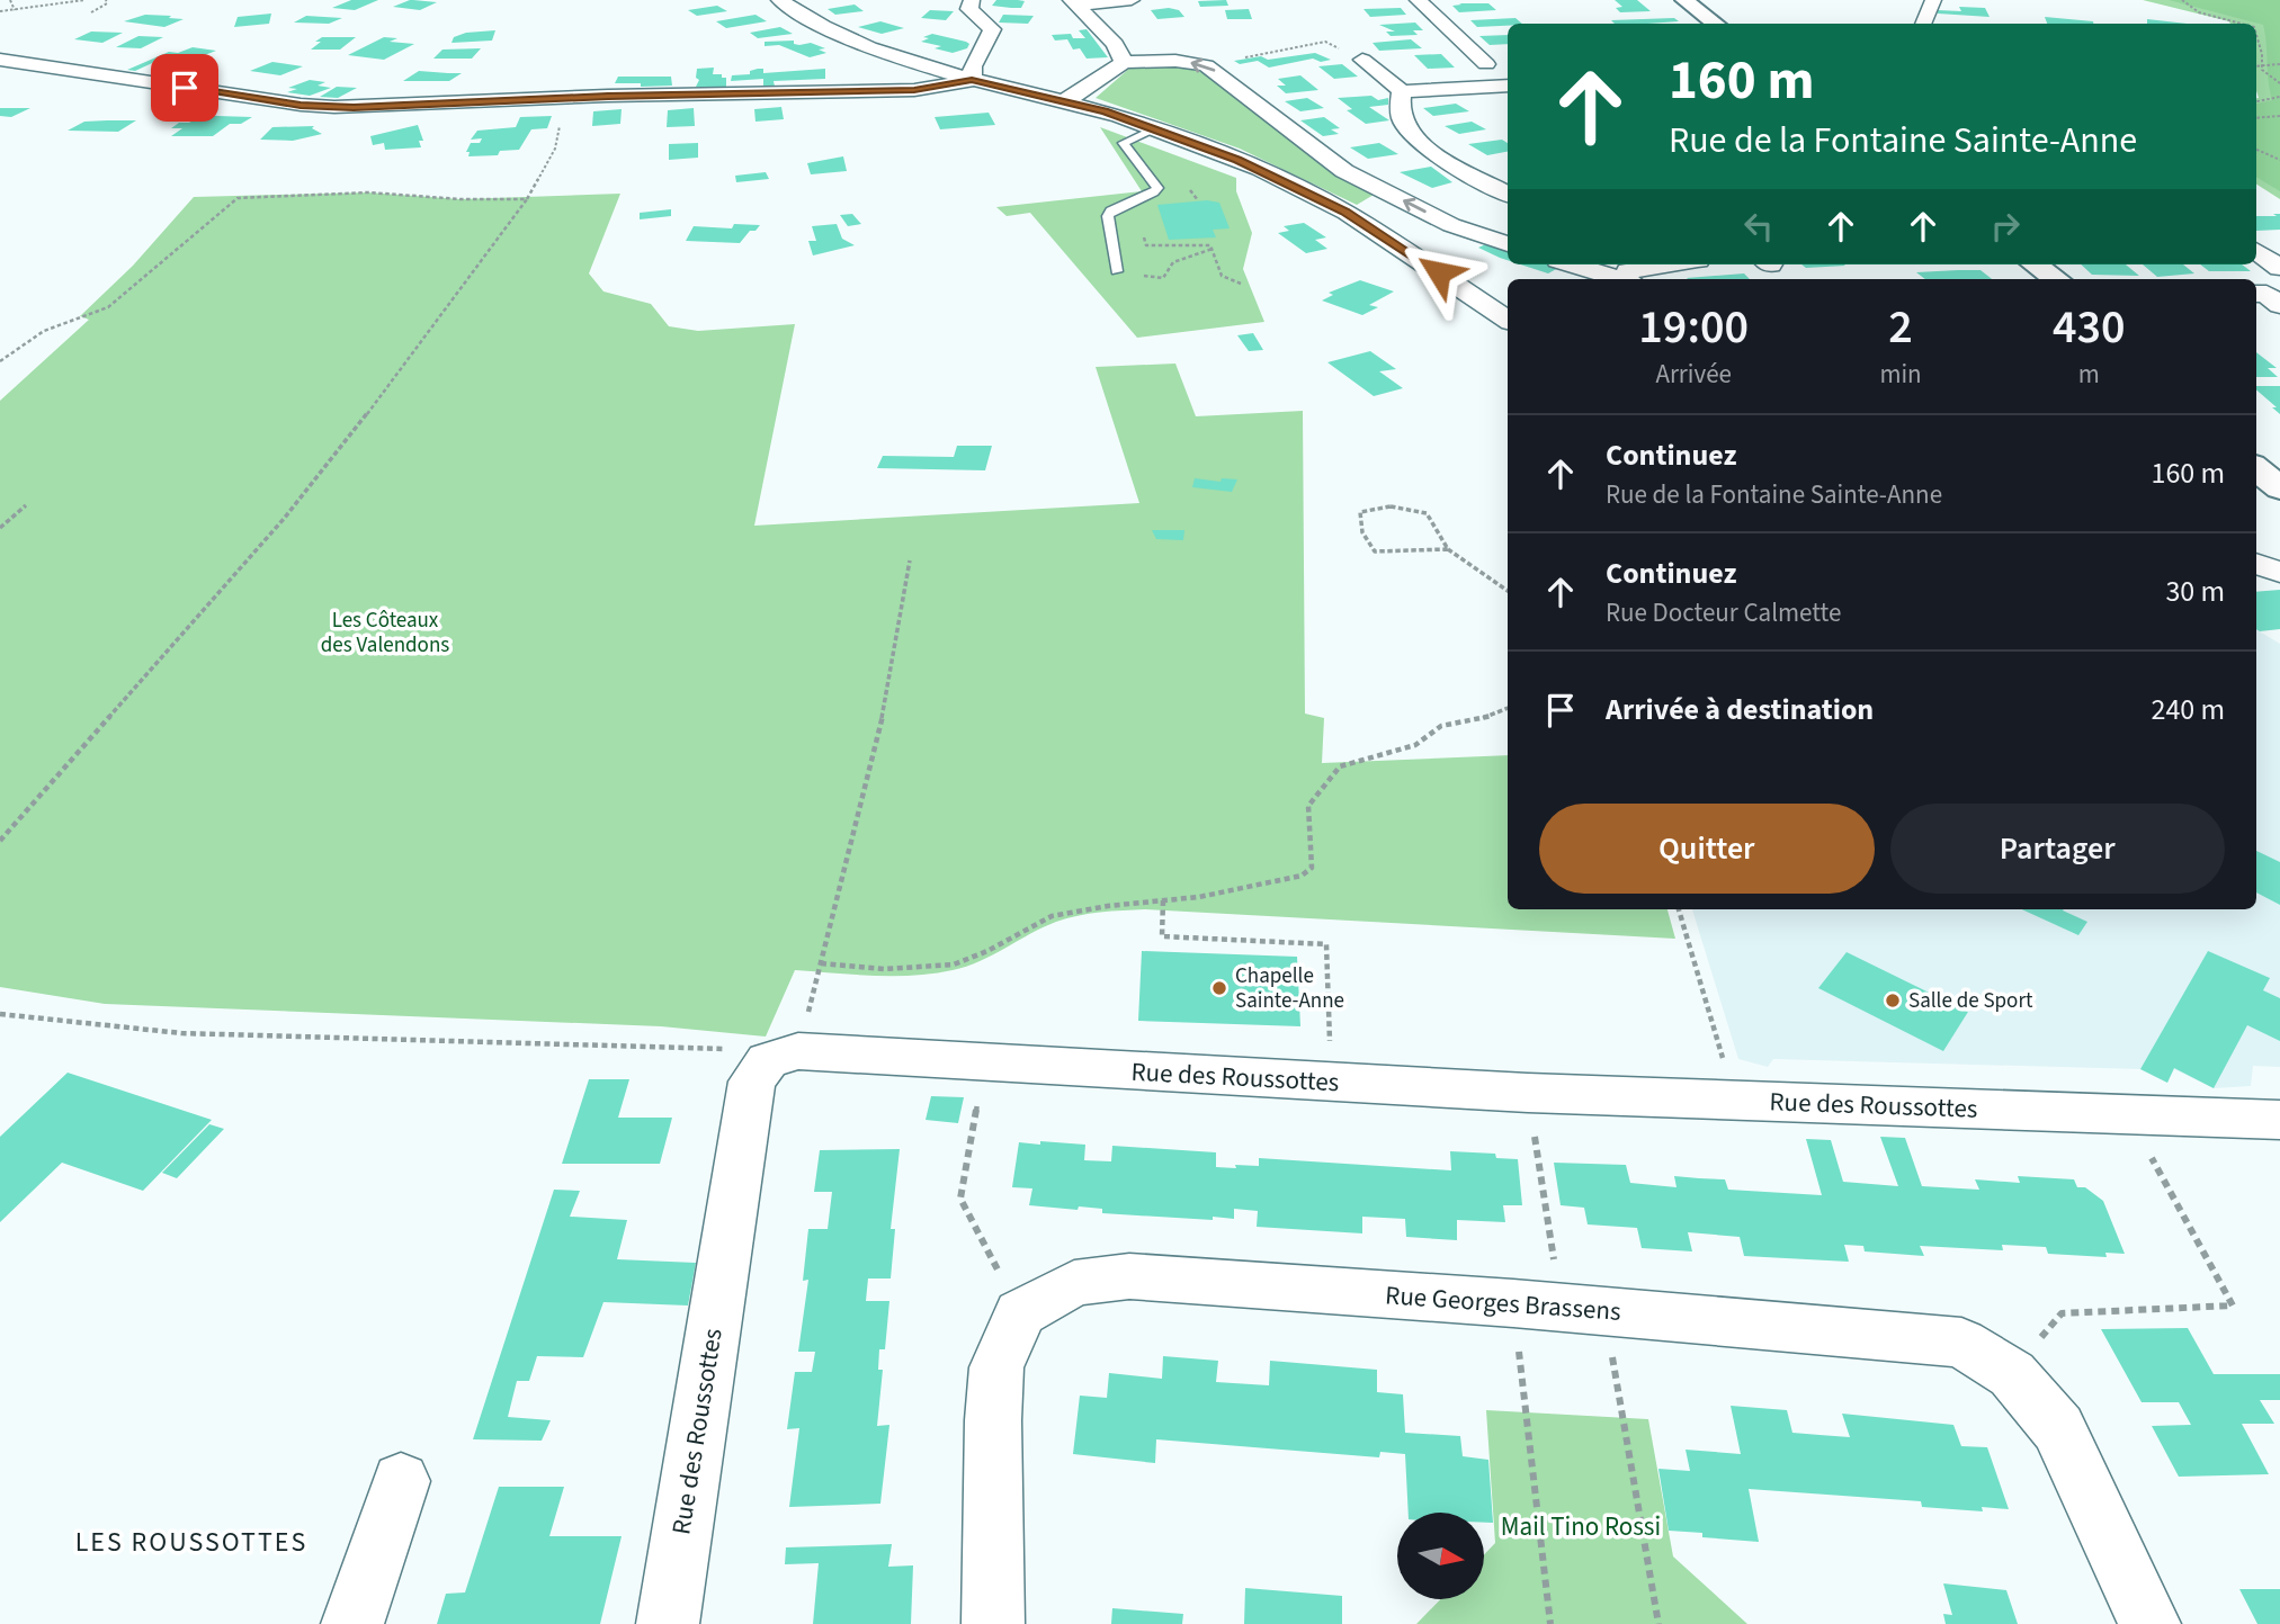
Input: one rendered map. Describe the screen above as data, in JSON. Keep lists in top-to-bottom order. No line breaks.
{"streets":{"street":["Rue des Roussottes","Rue Georges Brassens"]},"districts":["LES ROUSSOTTES"],"parks":["Les Côteaux des Valendons","Mail Tino Rossi"],"places":["Chapelle Sainte-Anne","Salle de Sport"],"north":"right","page":{"turn":["160 m","Rue de la Fontaine Sainte-Anne"],"eta":["19:00","Arrivée","2","min","430","m"],"list":[{"name":"Continuez","note":"Rue de la Fontaine Sainte-Anne","value":"160 m"},{"name":"Continuez","note":"Rue Docteur Calmette","value":"30 m"},{"name":"Arrivée à destination","value":"240 m"}],"buttons":["Quitter","Partager"]}}
